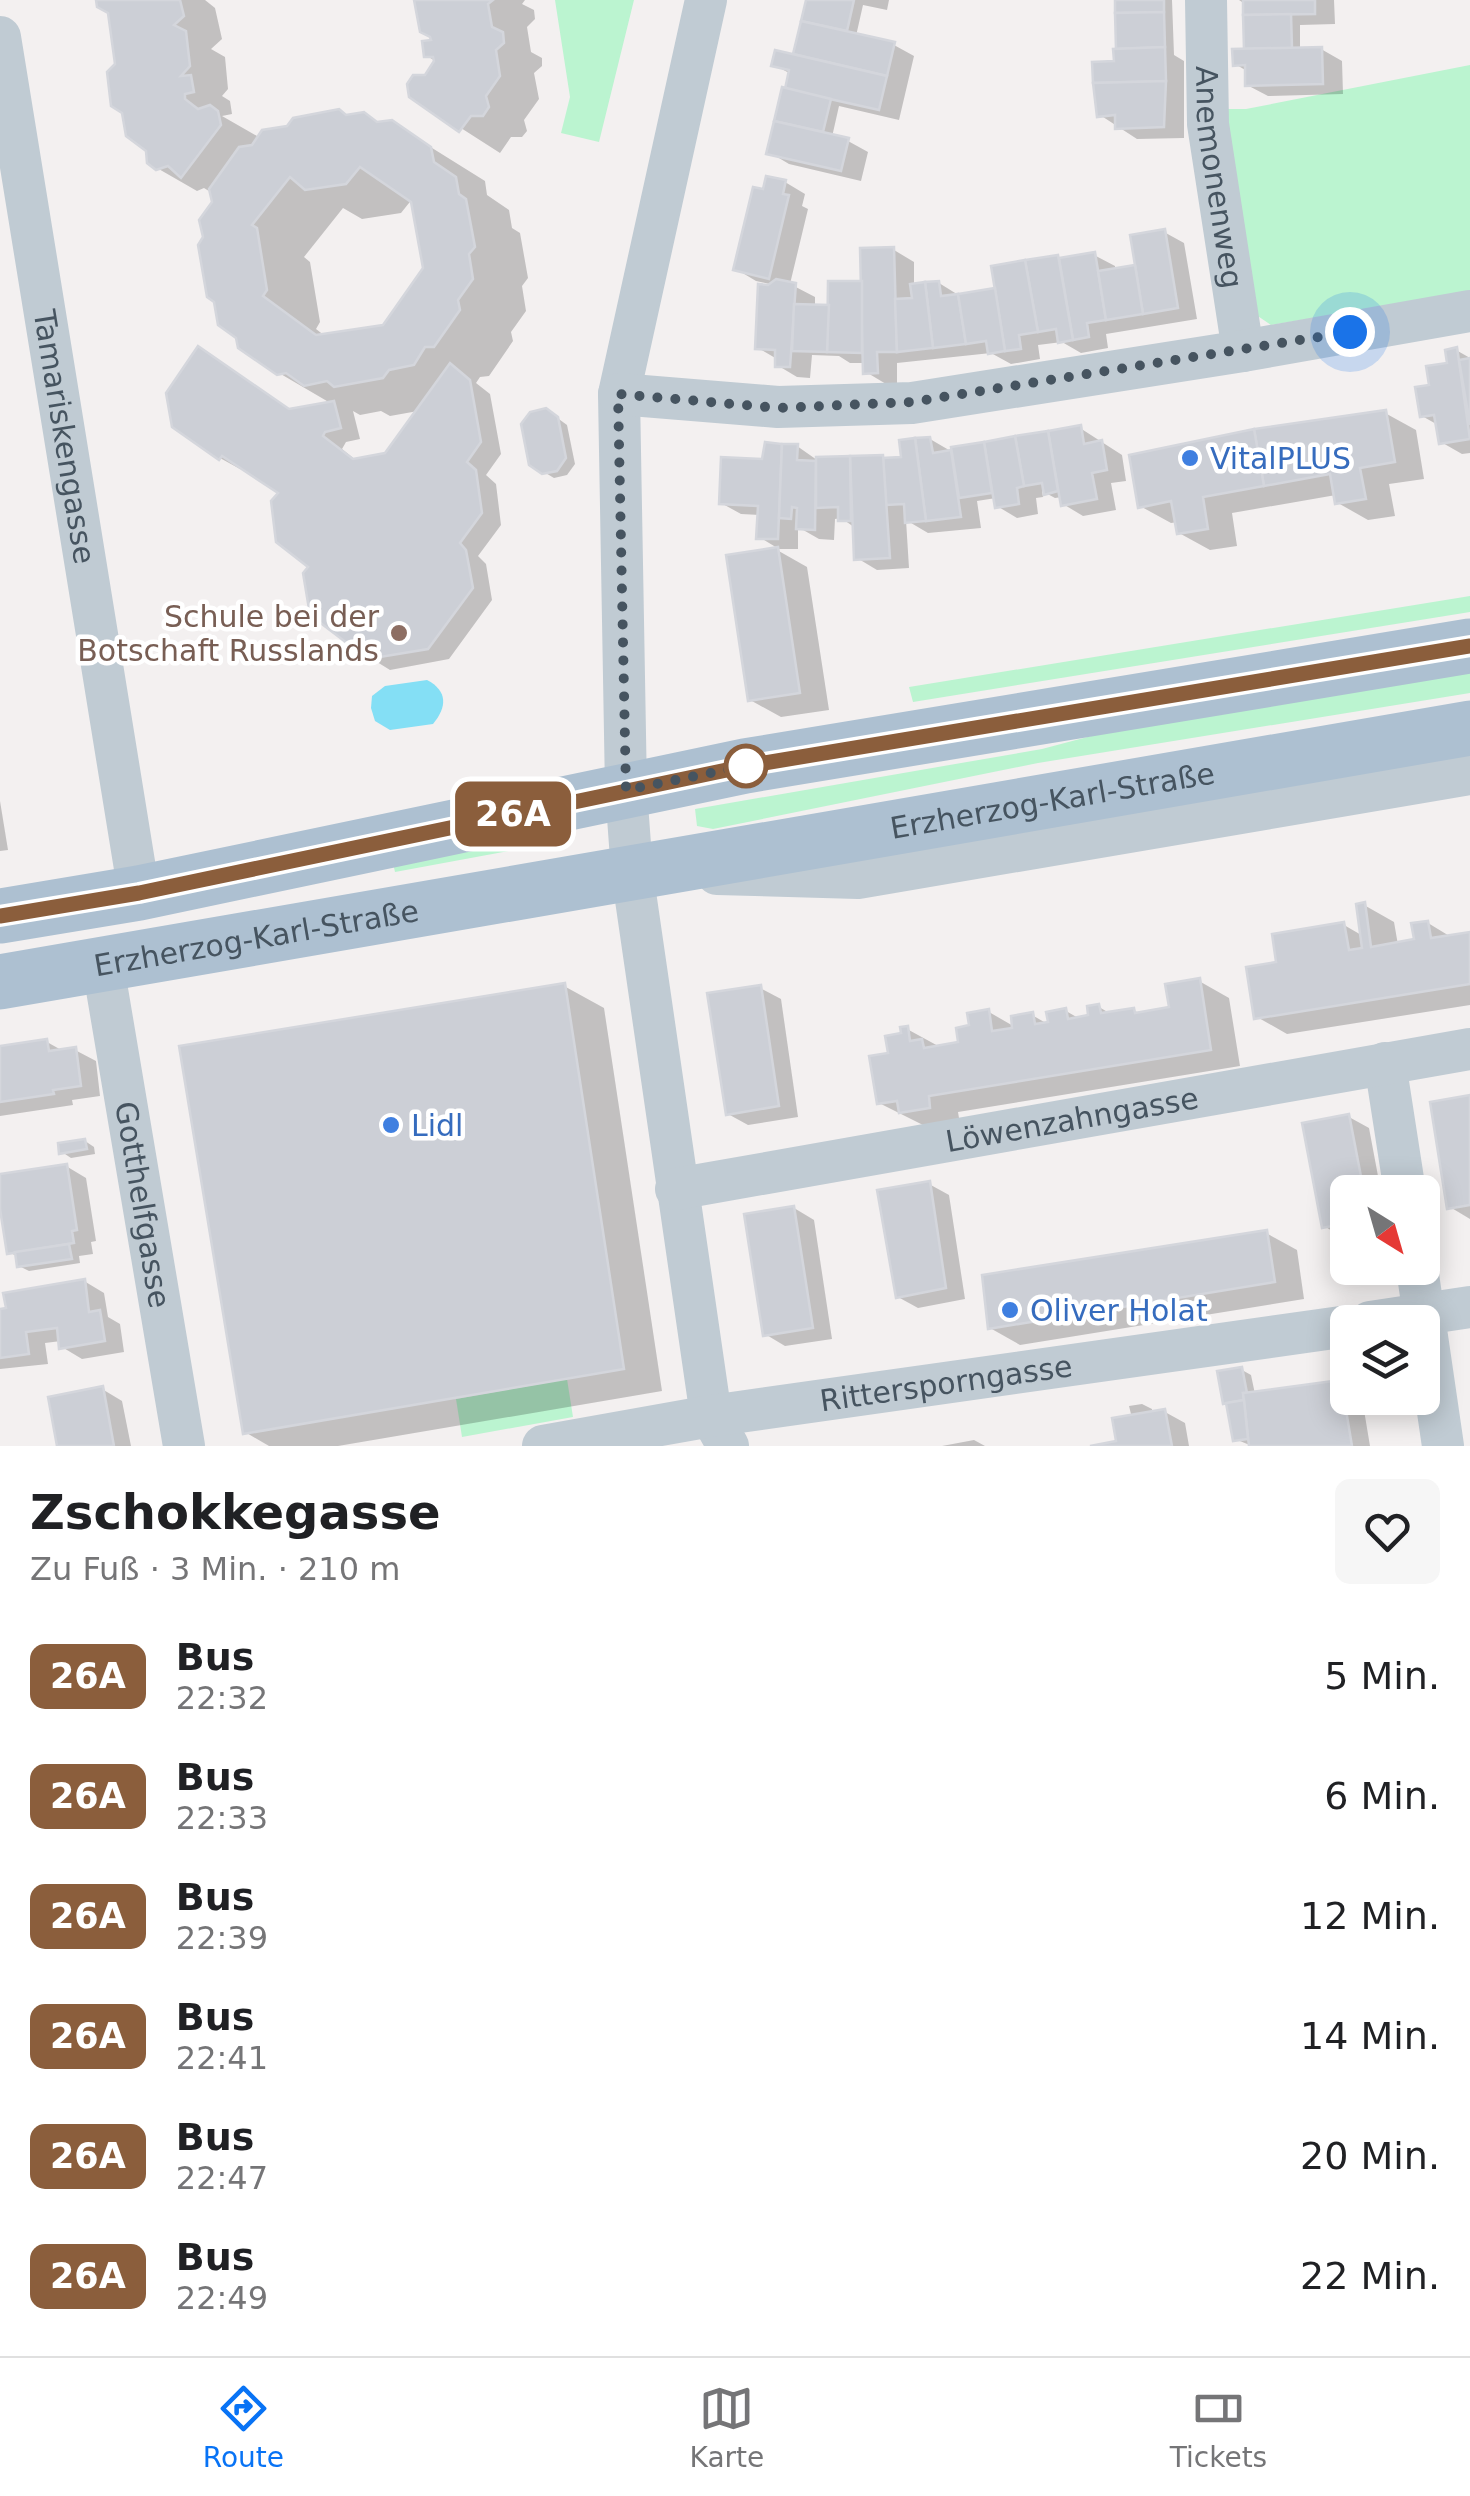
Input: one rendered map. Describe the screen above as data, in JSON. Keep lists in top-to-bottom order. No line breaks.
{"streets":{"main road":["Erzherzog-Karl-Straße"],"street":["Anemonenweg","Tamariskengasse","Löwenzahngasse","Gotthelfgasse","Rittersporngasse"]},"crossings":[["Erzherzog-Karl-Straße","Gotthelfgasse"]],"places":["VitalPLUS","Schule bei der Botschaft Russlands","Lidl","Oliver Holat"],"lines":["bus line 26A"],"north":"bottom right","page":{"on_map":"26A","heading":["Zschokkegasse","Zu Fuß · 3 Min. · 210 m"],"list":[{"mark":"26A","name":"Bus","note":"22:32","value":"5 Min."},{"mark":"26A","name":"Bus","note":"22:33","value":"6 Min."},{"mark":"26A","name":"Bus","note":"22:39","value":"12 Min."},{"mark":"26A","name":"Bus","note":"22:41","value":"14 Min."},{"mark":"26A","name":"Bus","note":"22:47","value":"20 Min."},{"mark":"26A","name":"Bus","note":"22:49","value":"22 Min."}],"tabs":["Route","Karte","Tickets"]}}
